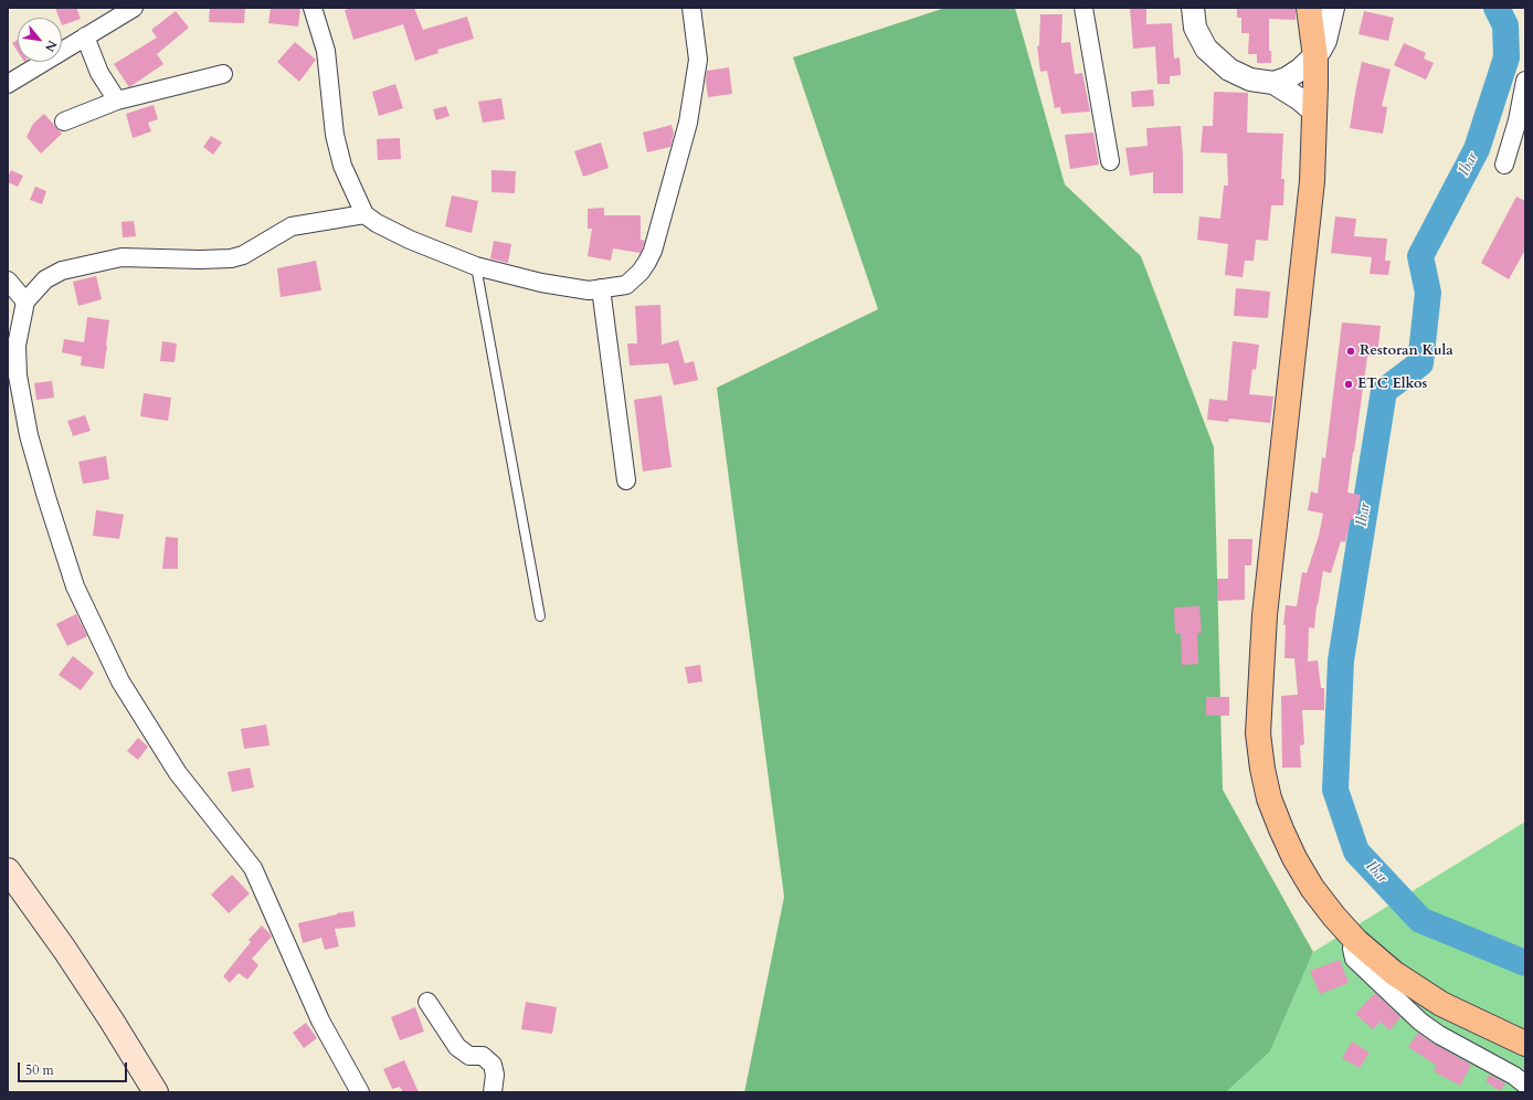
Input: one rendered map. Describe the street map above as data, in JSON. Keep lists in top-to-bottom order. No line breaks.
{"water":["Ibar"],"places":["Restoran Kula","ETC Elkos"],"scale_bar":"50 m","north":"bottom right"}
